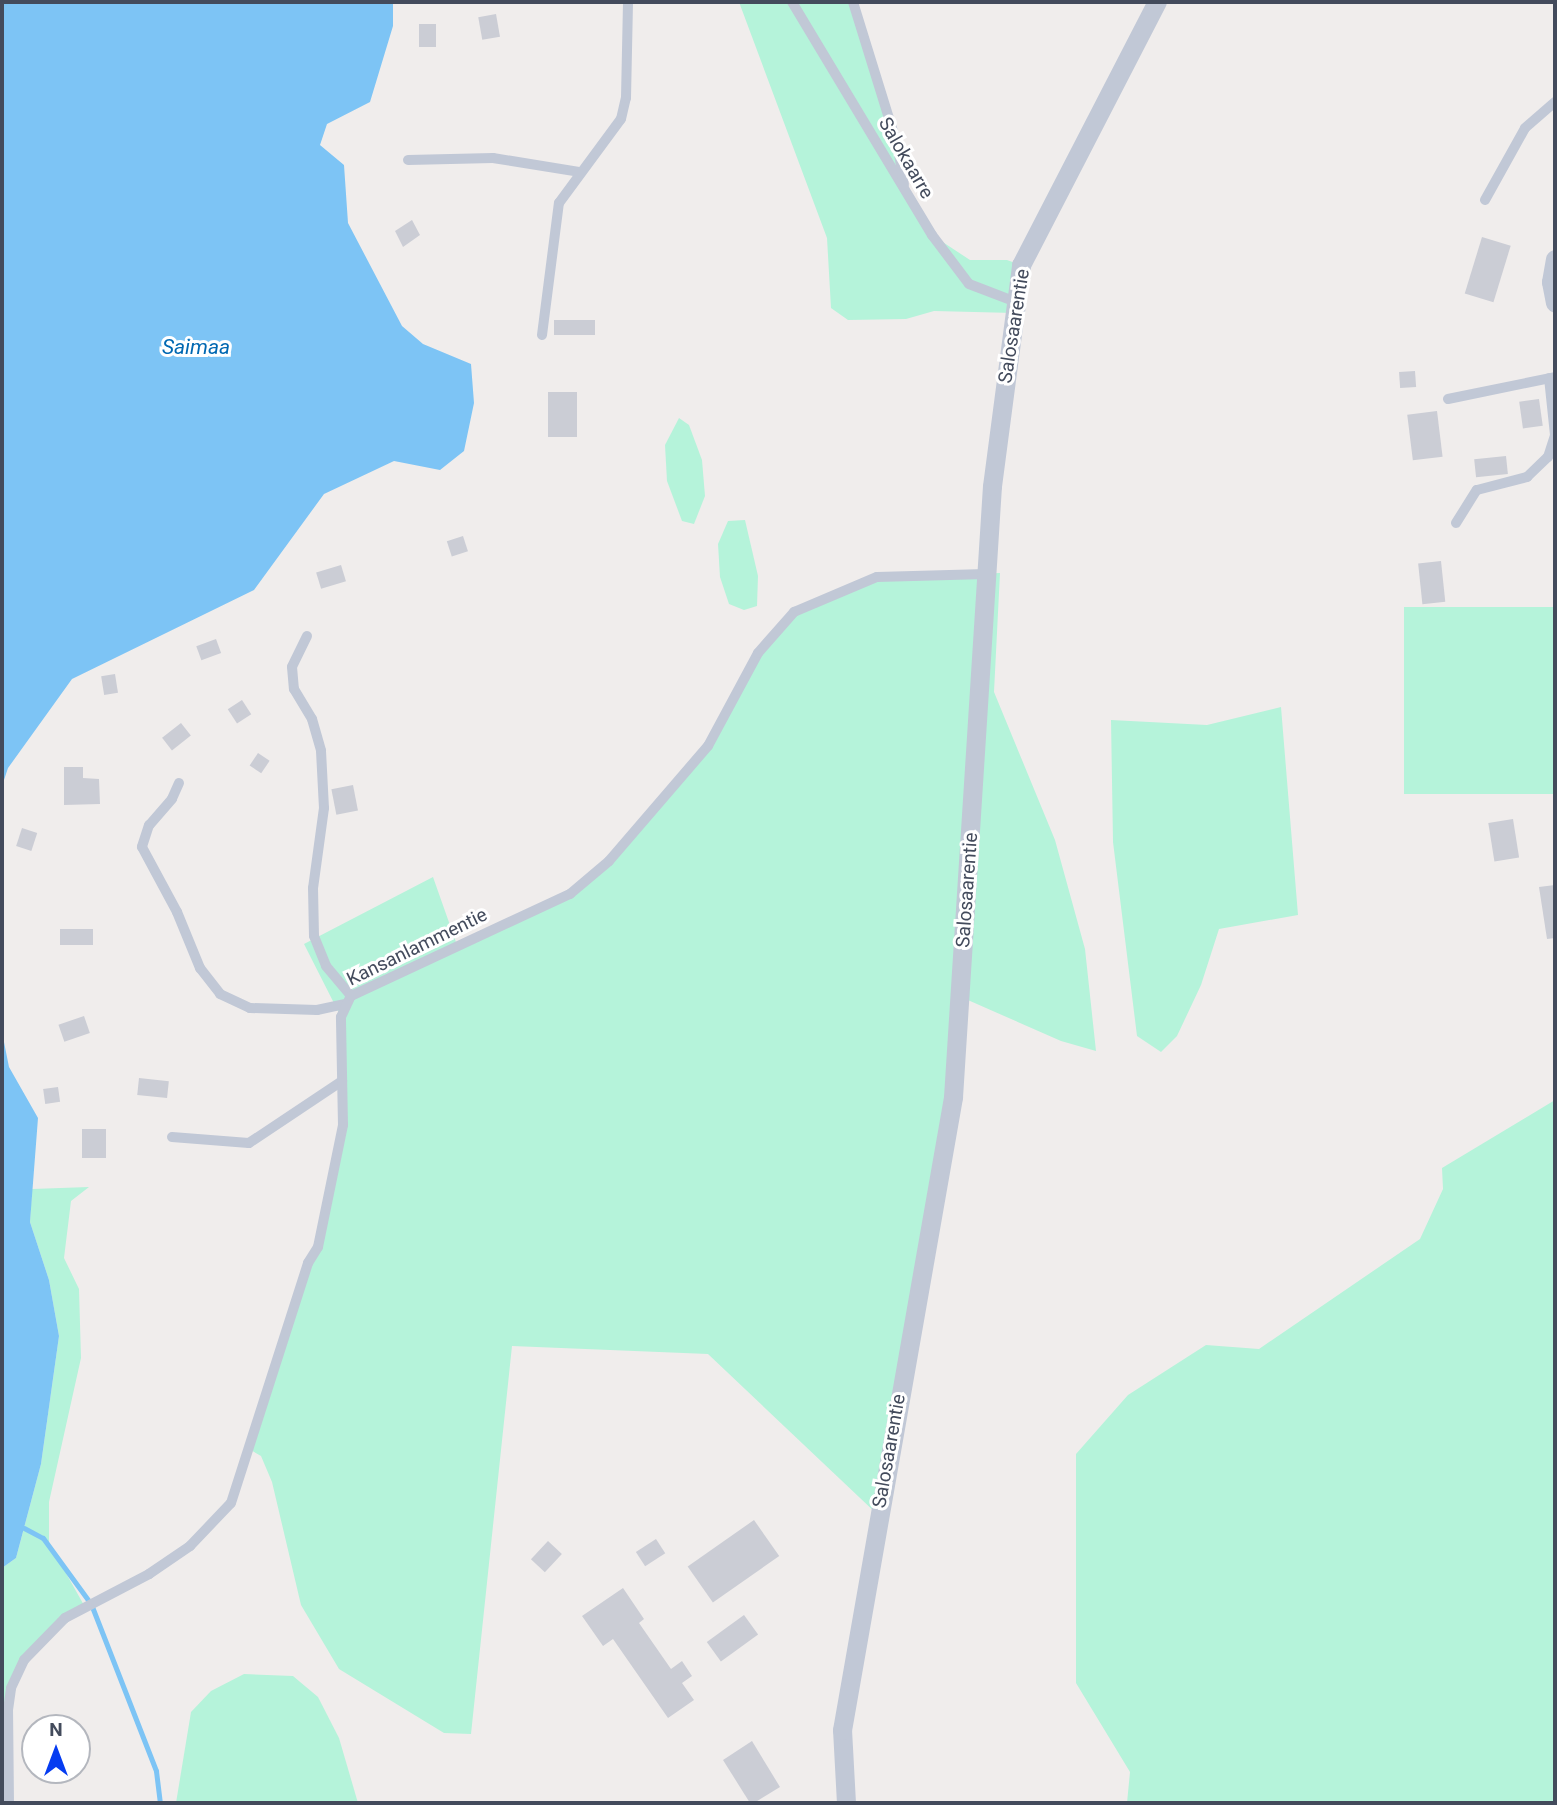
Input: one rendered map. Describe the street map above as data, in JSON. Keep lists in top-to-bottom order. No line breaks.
{"streets":{"street":["Salosaarentie"],"lane":["Salokaarre","Kansanlammentie"]},"crossings":[["Salokaarre","Salosaarentie"],["Salosaarentie","Kansanlammentie"]],"water":["Saimaa"],"north":"top"}
